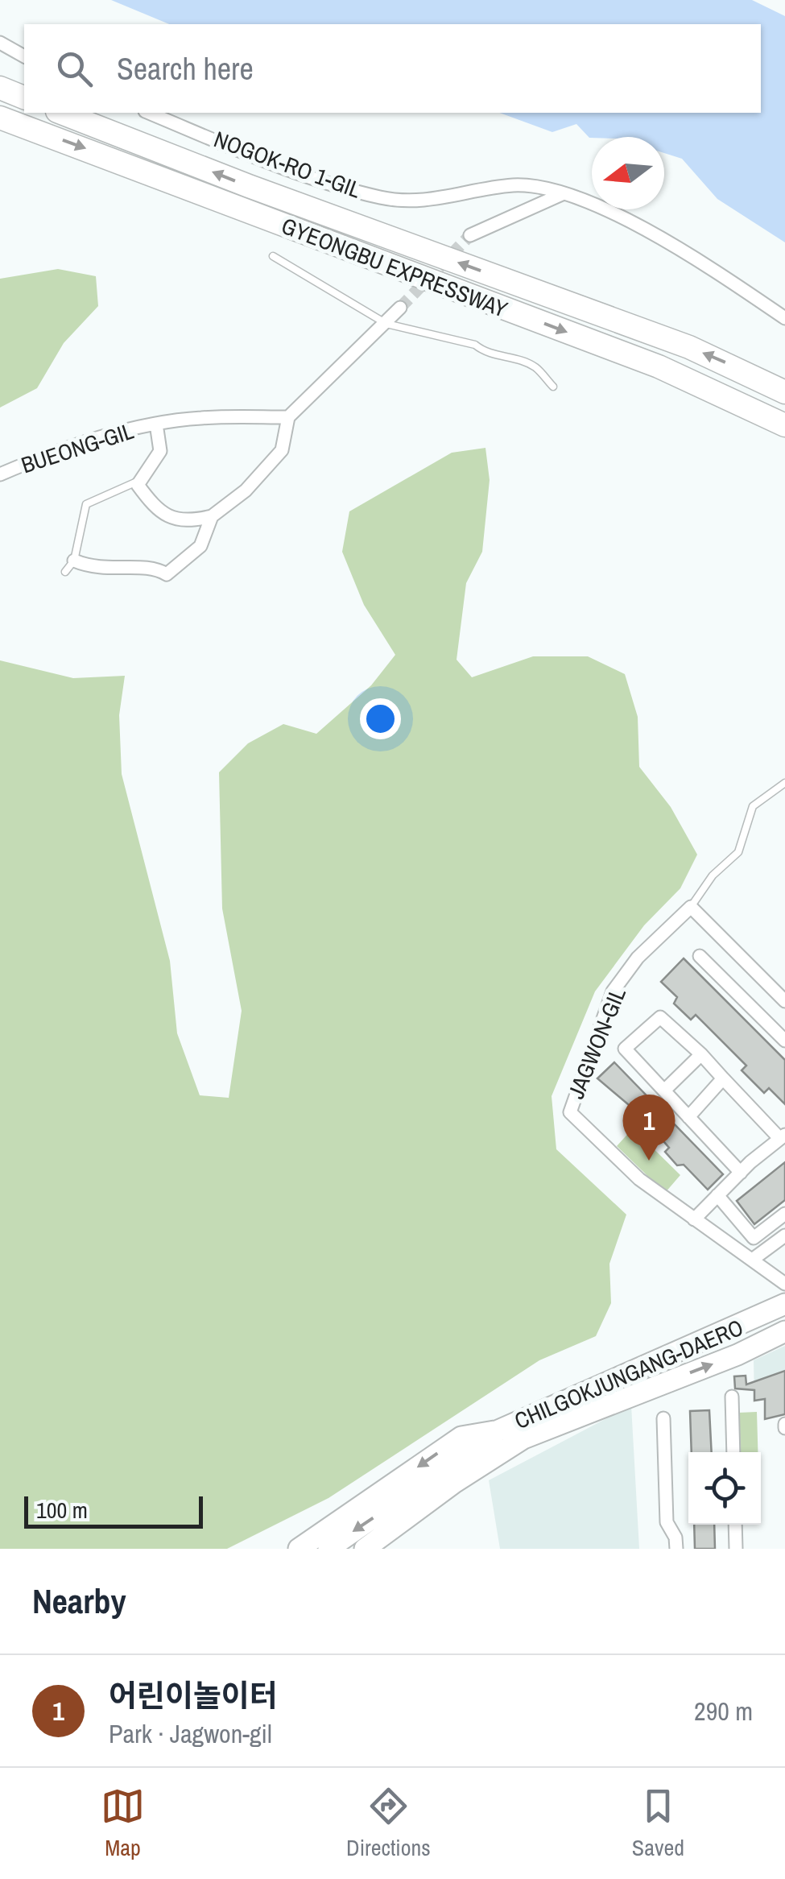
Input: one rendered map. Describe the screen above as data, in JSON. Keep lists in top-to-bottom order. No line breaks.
{"streets":{"highway":["GYEONGBU EXPRESSWAY"],"main road":["CHILGOKJUNGANG-DAERO"],"street":["NOGOK-RO 1-GIL","BUEONG-GIL","JAGWON-GIL"]},"scale_bar":"100 m","north":"left","page":{"search":"Search here","pins":"1","scale":"100 m","heading":"Nearby","list":[{"mark":"1","name":"어린이놀이터","note":"Park · Jagwon-gil","value":"290 m"}],"nav":["Map","Directions","Saved"]}}
